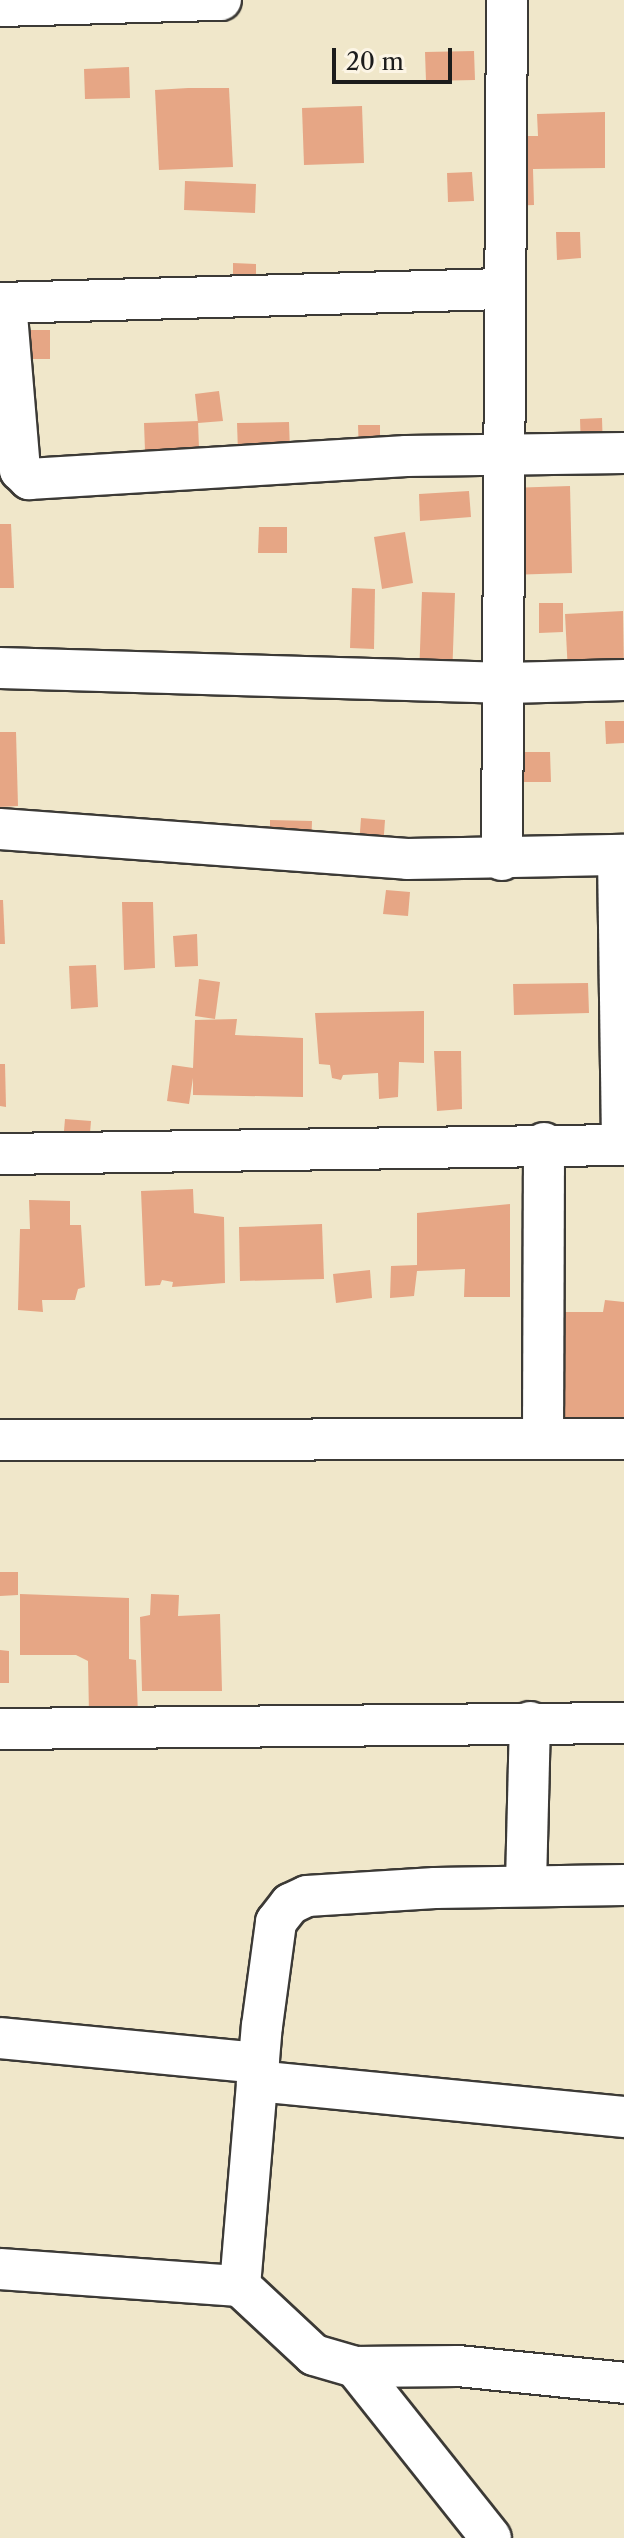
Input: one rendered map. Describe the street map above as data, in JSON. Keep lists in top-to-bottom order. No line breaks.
{"scale_bar":"20 m"}
